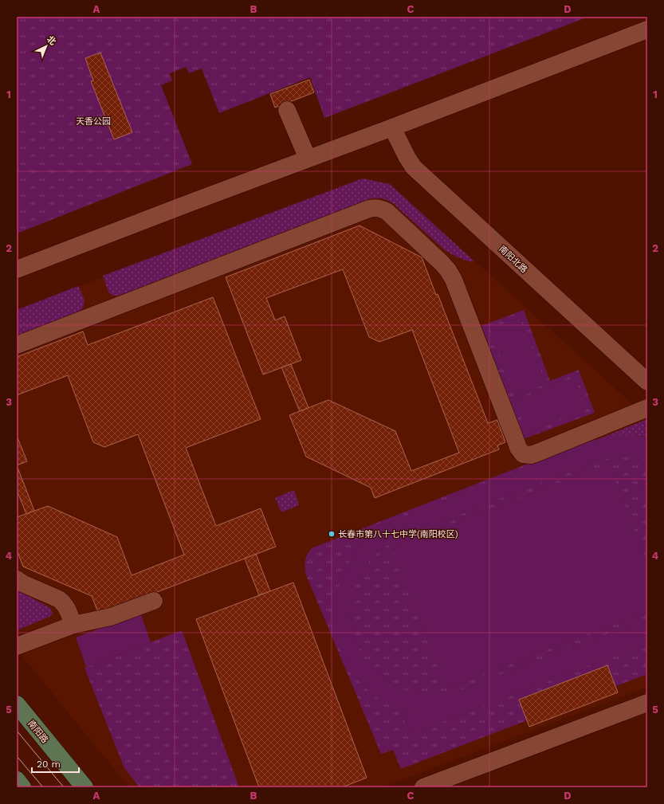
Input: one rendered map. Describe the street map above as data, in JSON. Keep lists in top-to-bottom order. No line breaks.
{"streets":{"main road":["南阳路"],"street":["南阳北路"]},"parks":["天香公园"],"places":["长春市第八十七中学(南阳校区)"],"scale_bar":"20 m","north":"top right","grid":{"columns":["A","B","C","D"],"rows":["1","2","3","4","5"]}}
